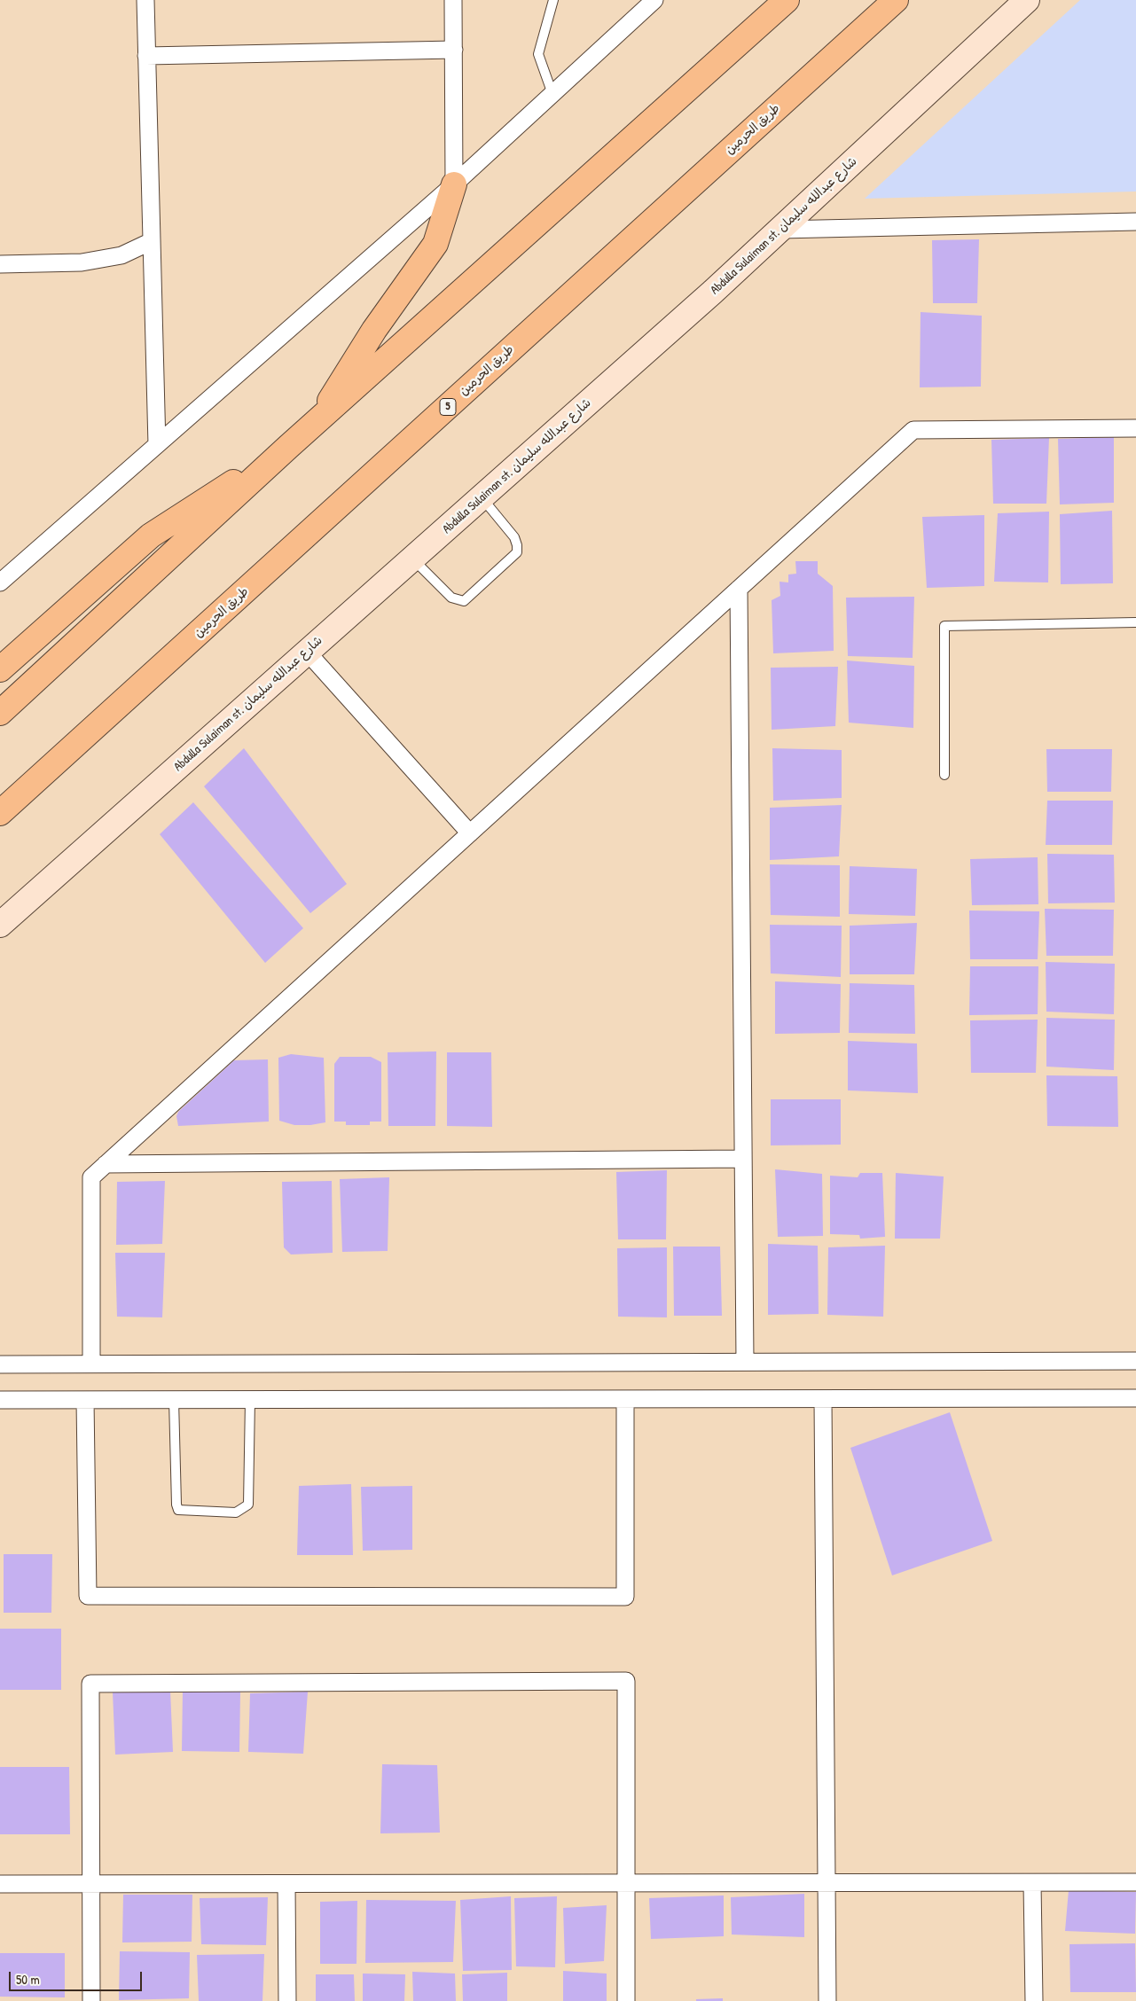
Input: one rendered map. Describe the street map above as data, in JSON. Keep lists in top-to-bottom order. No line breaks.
{"streets":{"highway":["طريق الحرمين","5"],"main road":["Abdulla Sulaiman st. شارع عبدالله سليمان"]},"scale_bar":"50 m"}
